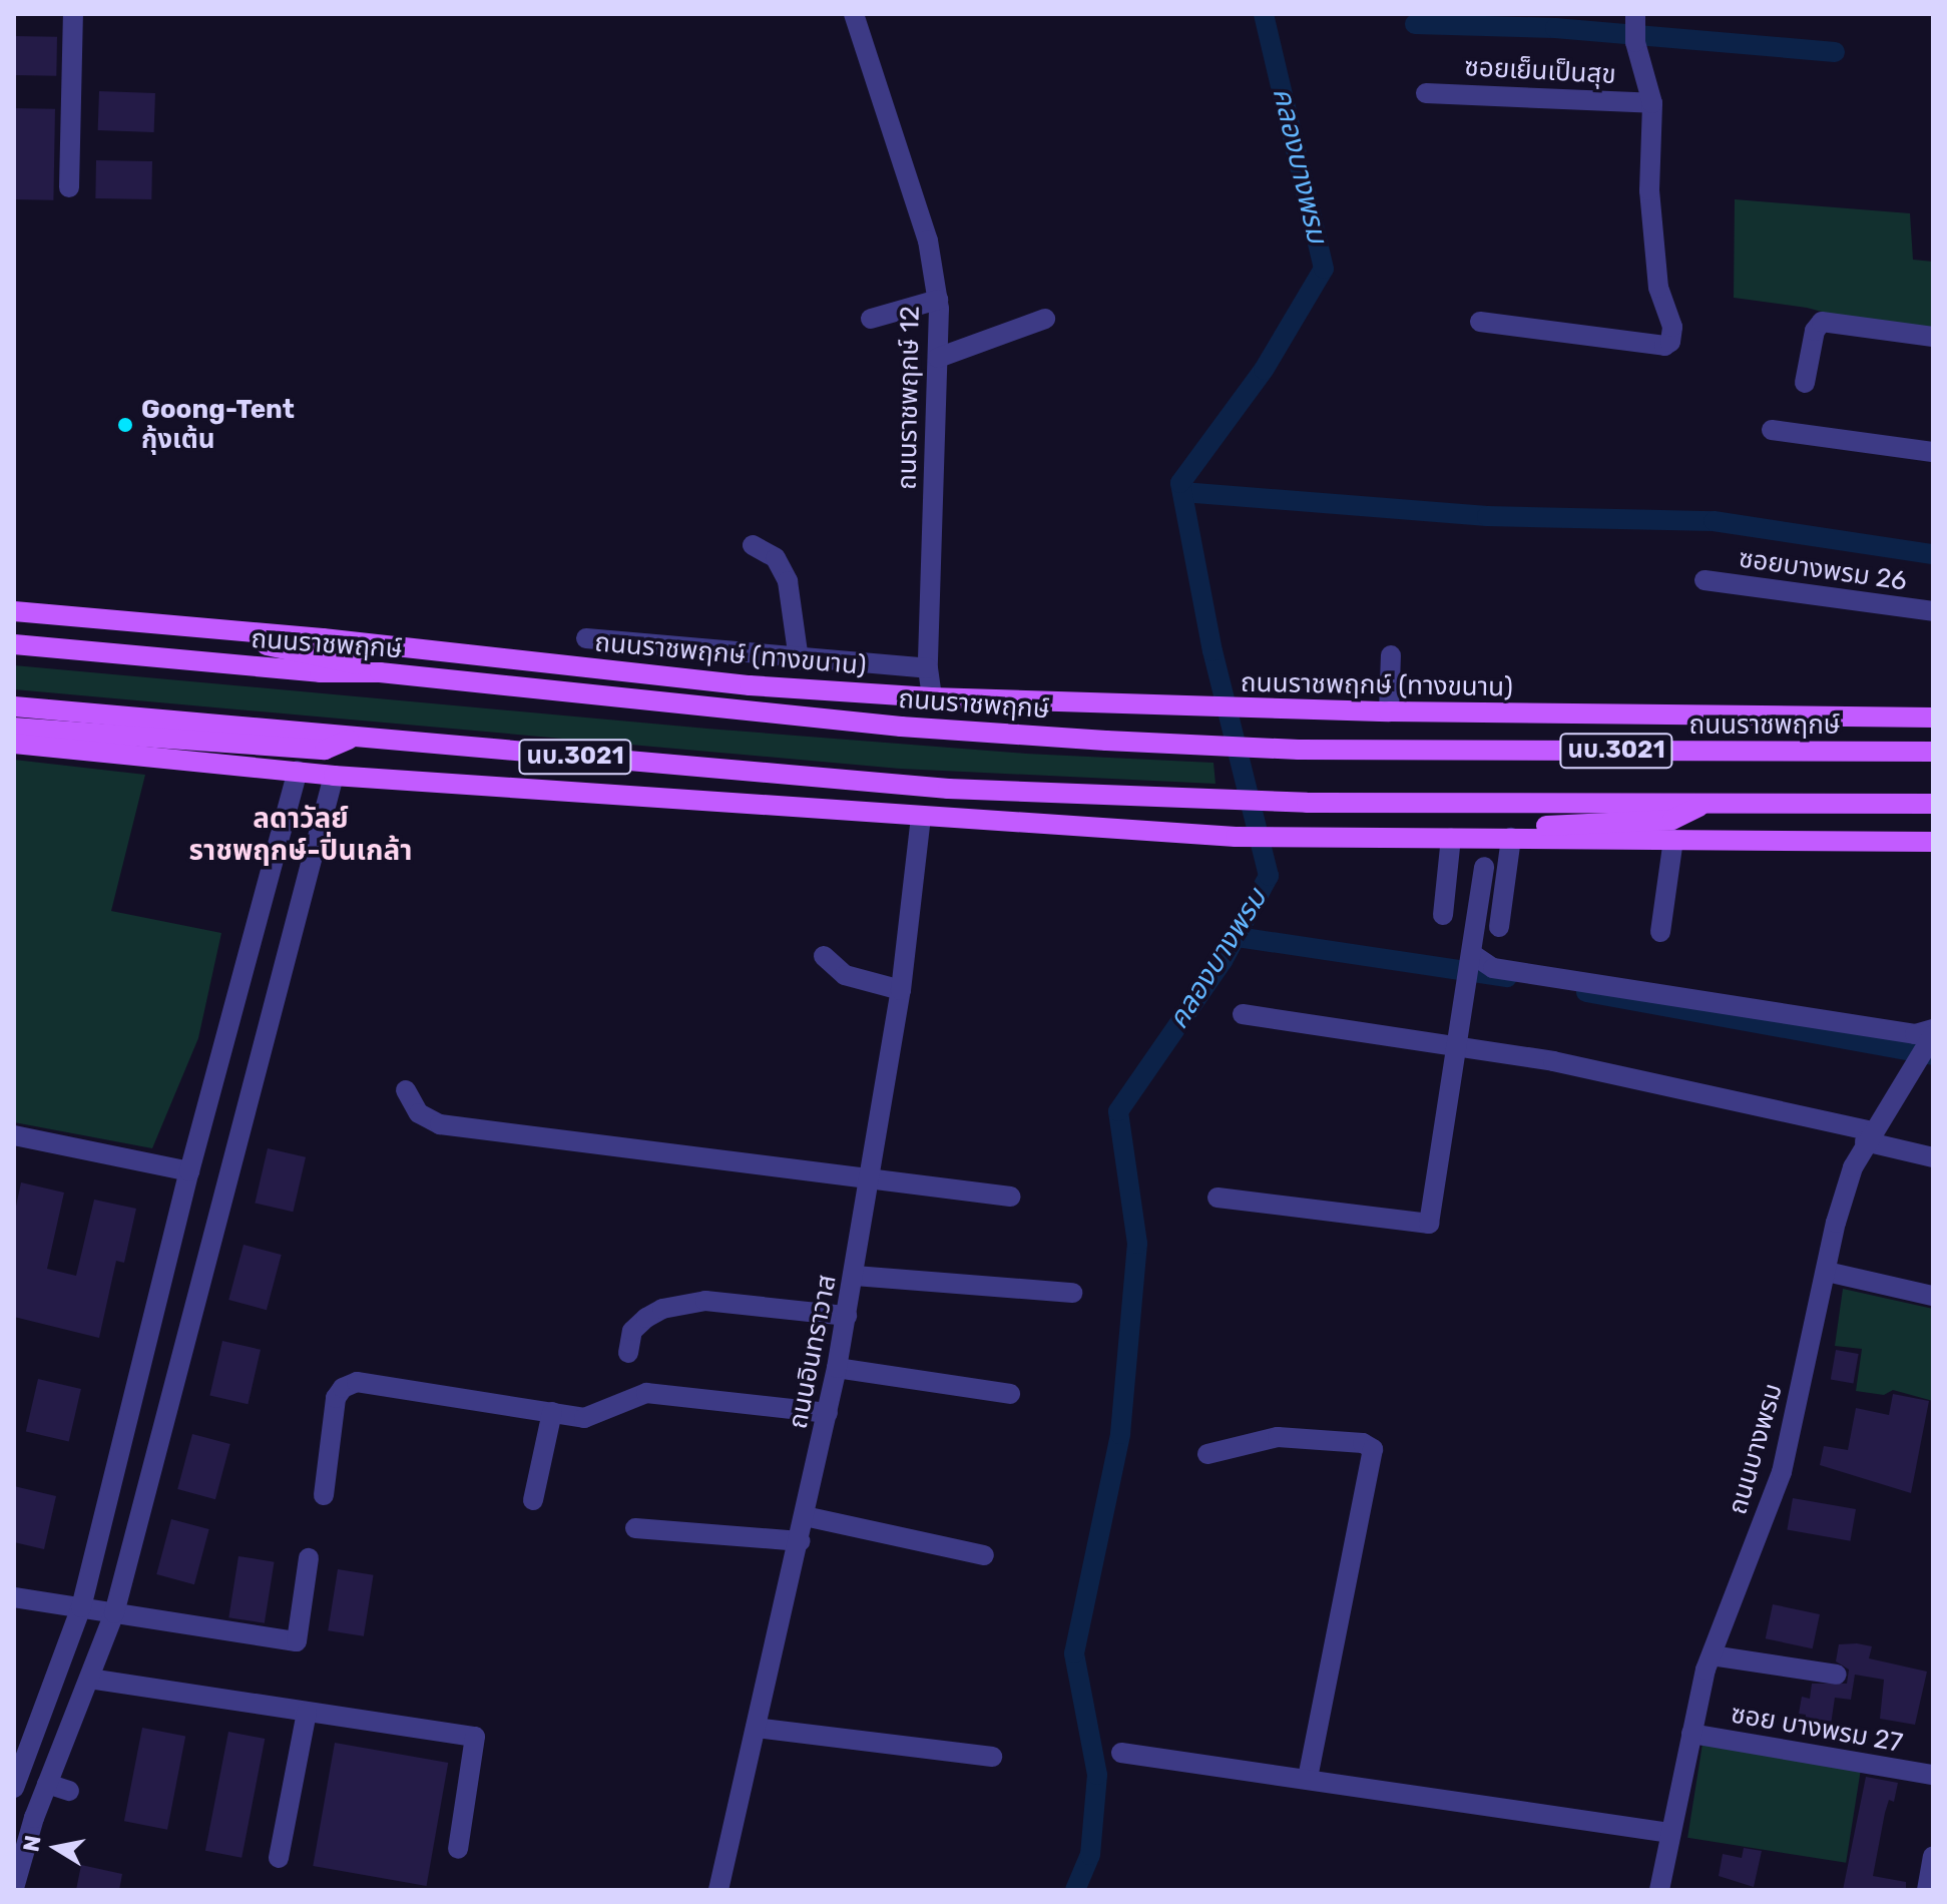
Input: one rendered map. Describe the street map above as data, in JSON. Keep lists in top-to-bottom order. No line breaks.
{"streets":{"main road":["ถนนราชพฤกษ์","ถนนราชพฤกษ์ (ทางขนาน)","นบ.3021"],"street":["ซอยเย็นเป็นสุข","ถนนราชพฤกษ์ 12","ซอยบางพรม 26","ถนนอินทราวาส","ถนนบางพรม","ซอย บางพรม 27"]},"crossings":[["ถนนราชพฤกษ์ 12","ถนนราชพฤกษ์ (ทางขนาน)"],["ถนนราชพฤกษ์","ถนนราชพฤกษ์ (ทางขนาน)"],["นบ.3021","ถนนอินทราวาส"],["ถนนบางพรม","ซอย บางพรม 27"]],"districts":["ลดาวัลย์ ราชพฤกษ์-ปิ่นเกล้า"],"water":["คลองบางพรม"],"places":["Goong-Tent กุ้งเต้น"],"north":"left"}
